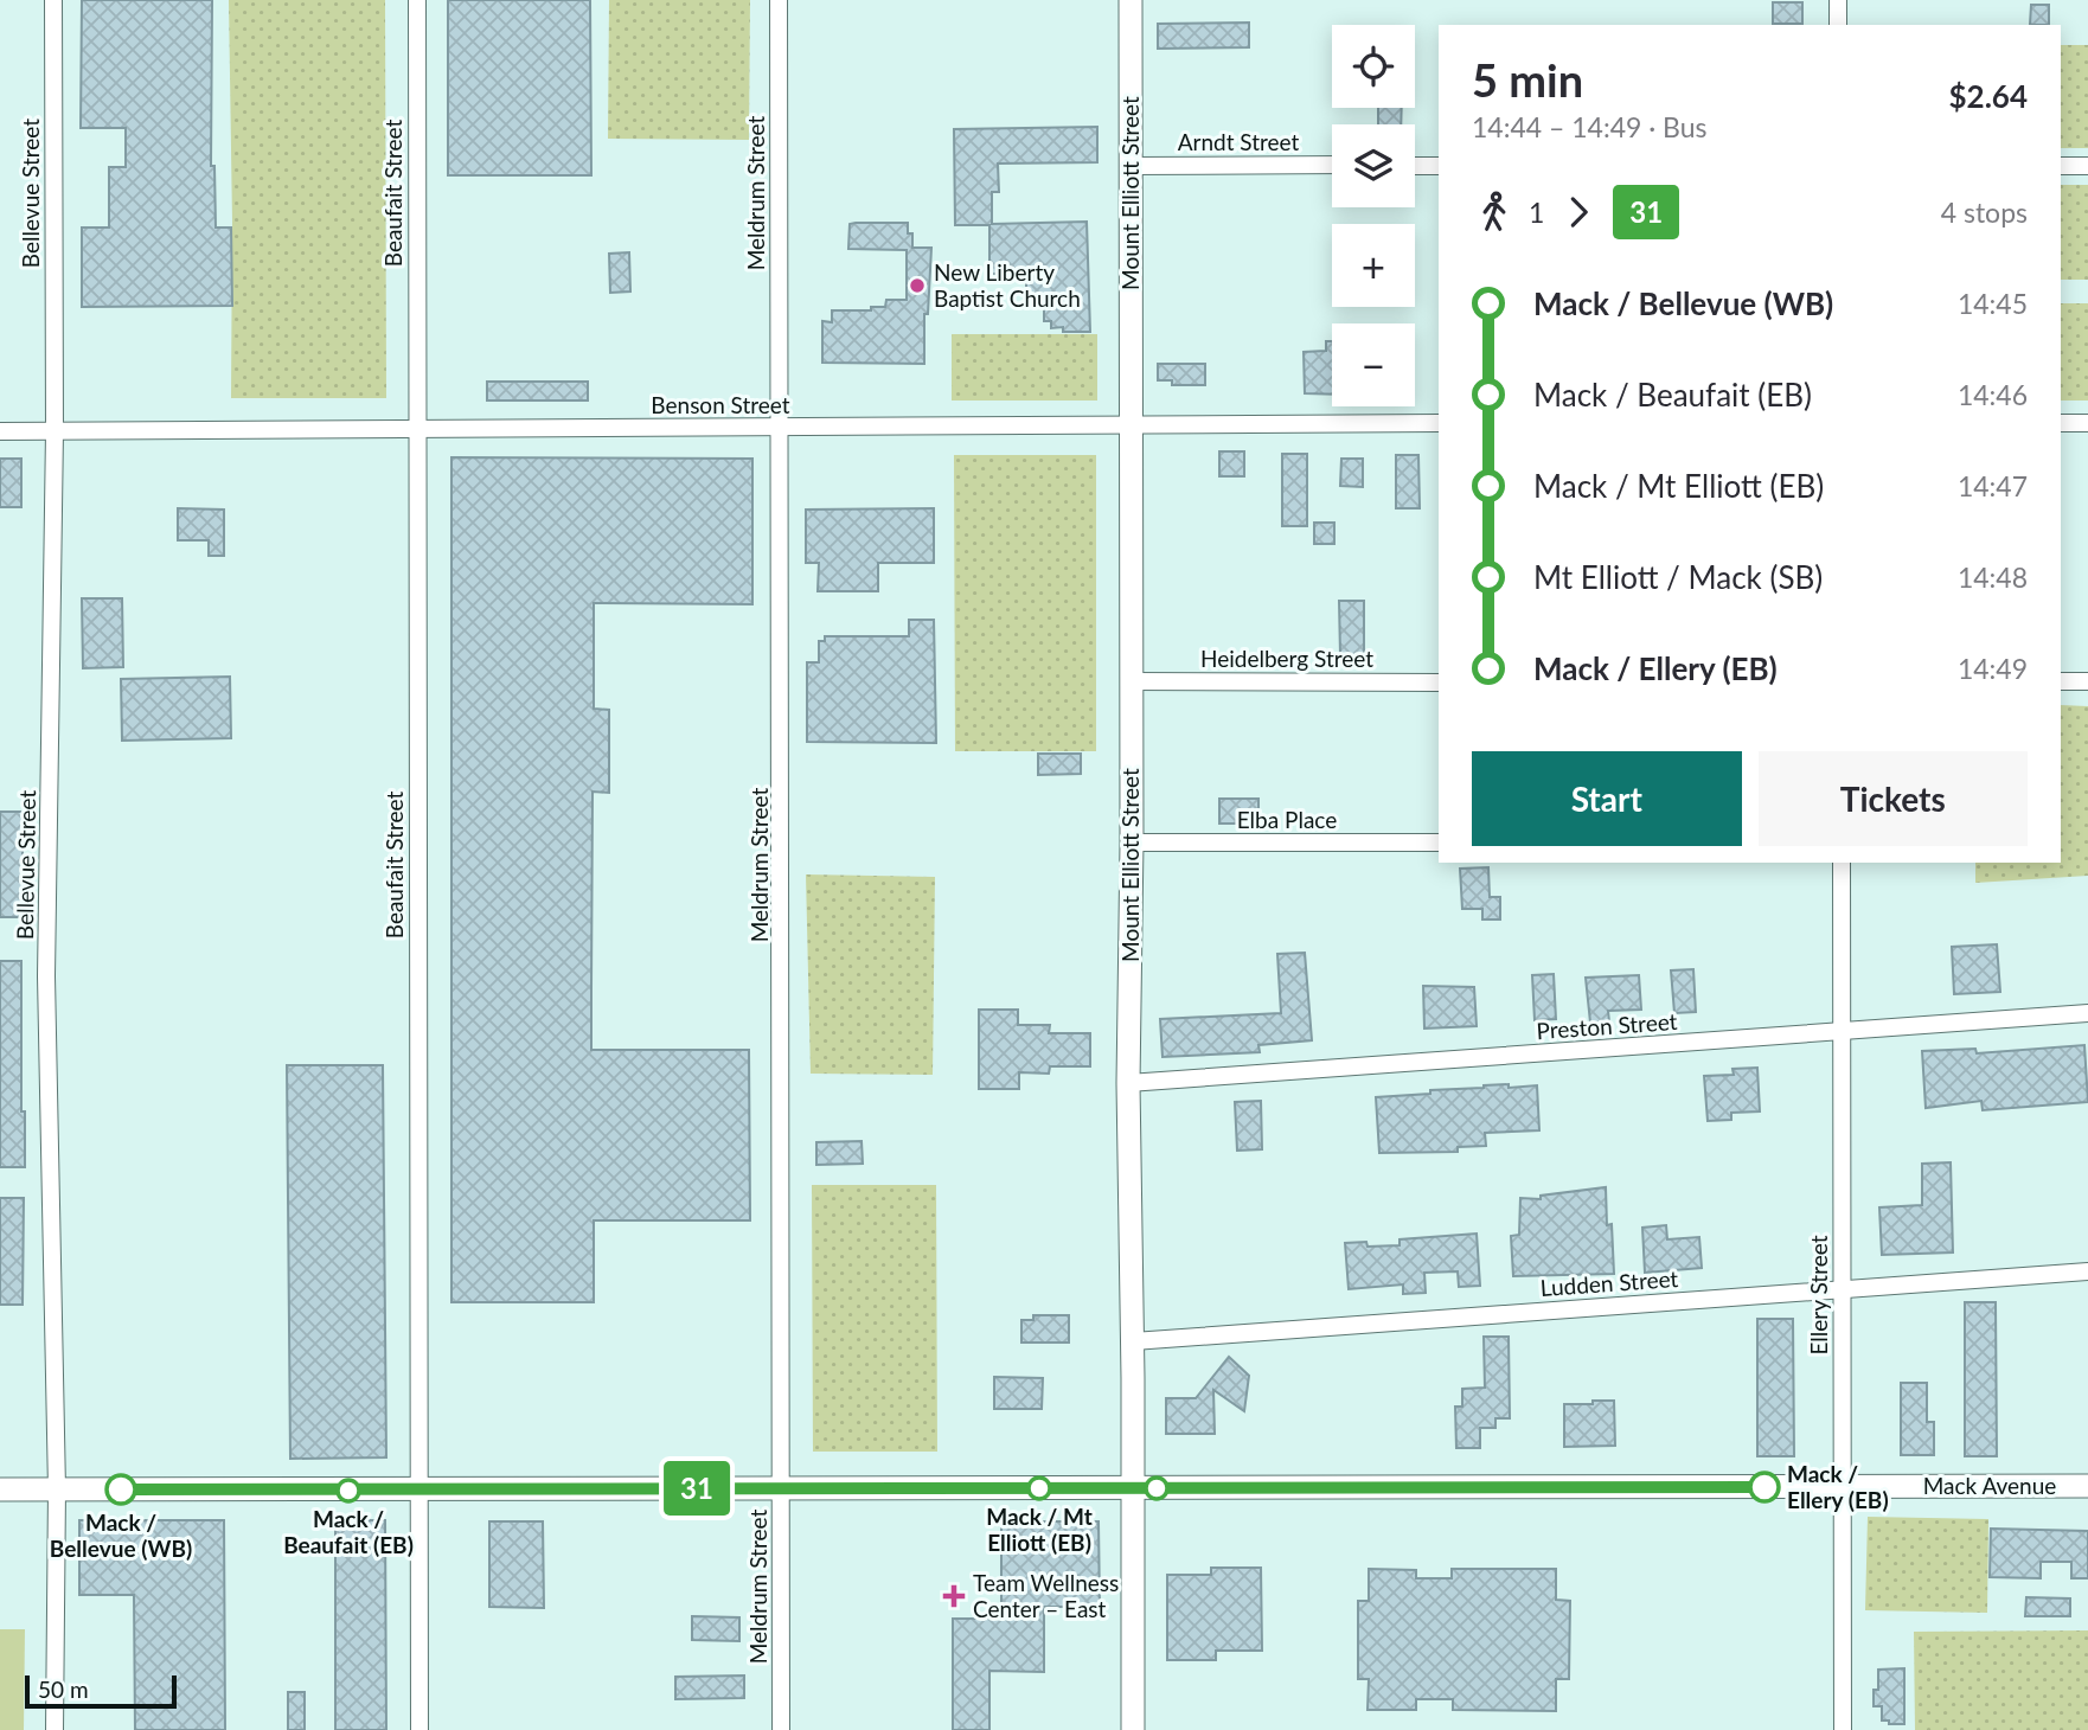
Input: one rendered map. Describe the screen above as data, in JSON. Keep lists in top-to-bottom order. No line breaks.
{"streets":{"main road":["Mount Elliott Street","Mack Avenue"],"street":["Arndt Street","Bellevue Street","Beaufait Street","Meldrum Street","Benson Street","Heidelberg Street","Elba Place","Preston Street","Ludden Street","Ellery Street"]},"crossings":[["Arndt Street","Mount Elliott Street"],["Bellevue Street","Benson Street"],["Bellevue Street","Mack Avenue"],["Beaufait Street","Benson Street"],["Beaufait Street","Mack Avenue"],["Meldrum Street","Benson Street"],["Meldrum Street","Mack Avenue"],["Mount Elliott Street","Benson Street"],["Mount Elliott Street","Heidelberg Street"],["Mount Elliott Street","Elba Place"],["Mount Elliott Street","Preston Street"],["Mount Elliott Street","Ludden Street"],["Mount Elliott Street","Mack Avenue"],["Preston Street","Ellery Street"],["Ludden Street","Ellery Street"],["Ellery Street","Mack Avenue"]],"places":{"other":["New Liberty Baptist Church","Mack / Ellery (EB)","Mack / Mt Elliott (EB)","Mack / Bellevue (WB)","Mack / Beaufait (EB)"],"health":["Team Wellness Center – East"]},"lines":["bus line 31"],"scale_bar":"50 m","page":{"on_map":"31","map_buttons":["+","−"],"heading":["5 min","14:44 – 14:49 · Bus","$2.64"],"legs":["1","31","4 stops"],"list":[{"name":"Mack / Bellevue (WB)","value":"14:45"},{"name":"Mack / Beaufait (EB)","value":"14:46"},{"name":"Mack / Mt Elliott (EB)","value":"14:47"},{"name":"Mt Elliott / Mack (SB)","value":"14:48"},{"name":"Mack / Ellery (EB)","value":"14:49"}],"buttons":["Start","Tickets"],"scale":"50 m"}}
